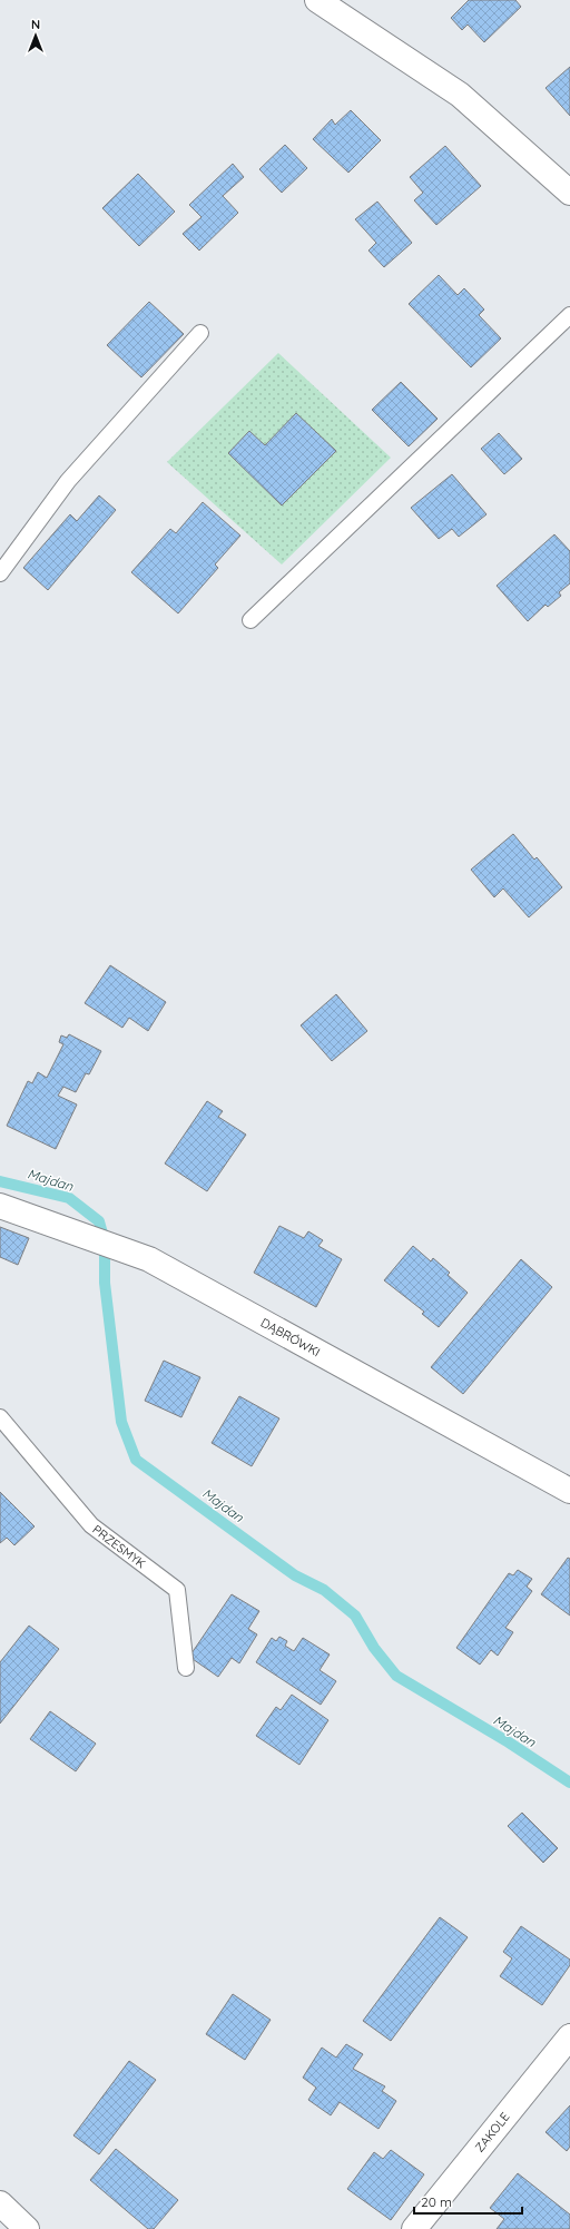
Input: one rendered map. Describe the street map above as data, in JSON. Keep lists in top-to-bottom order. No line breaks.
{"streets":{"street":["DĄBRÓWKI","ZAKOLE"],"lane":["PRZESMYK"]},"water":["Majdan"],"scale_bar":"20 m","north":"top"}
